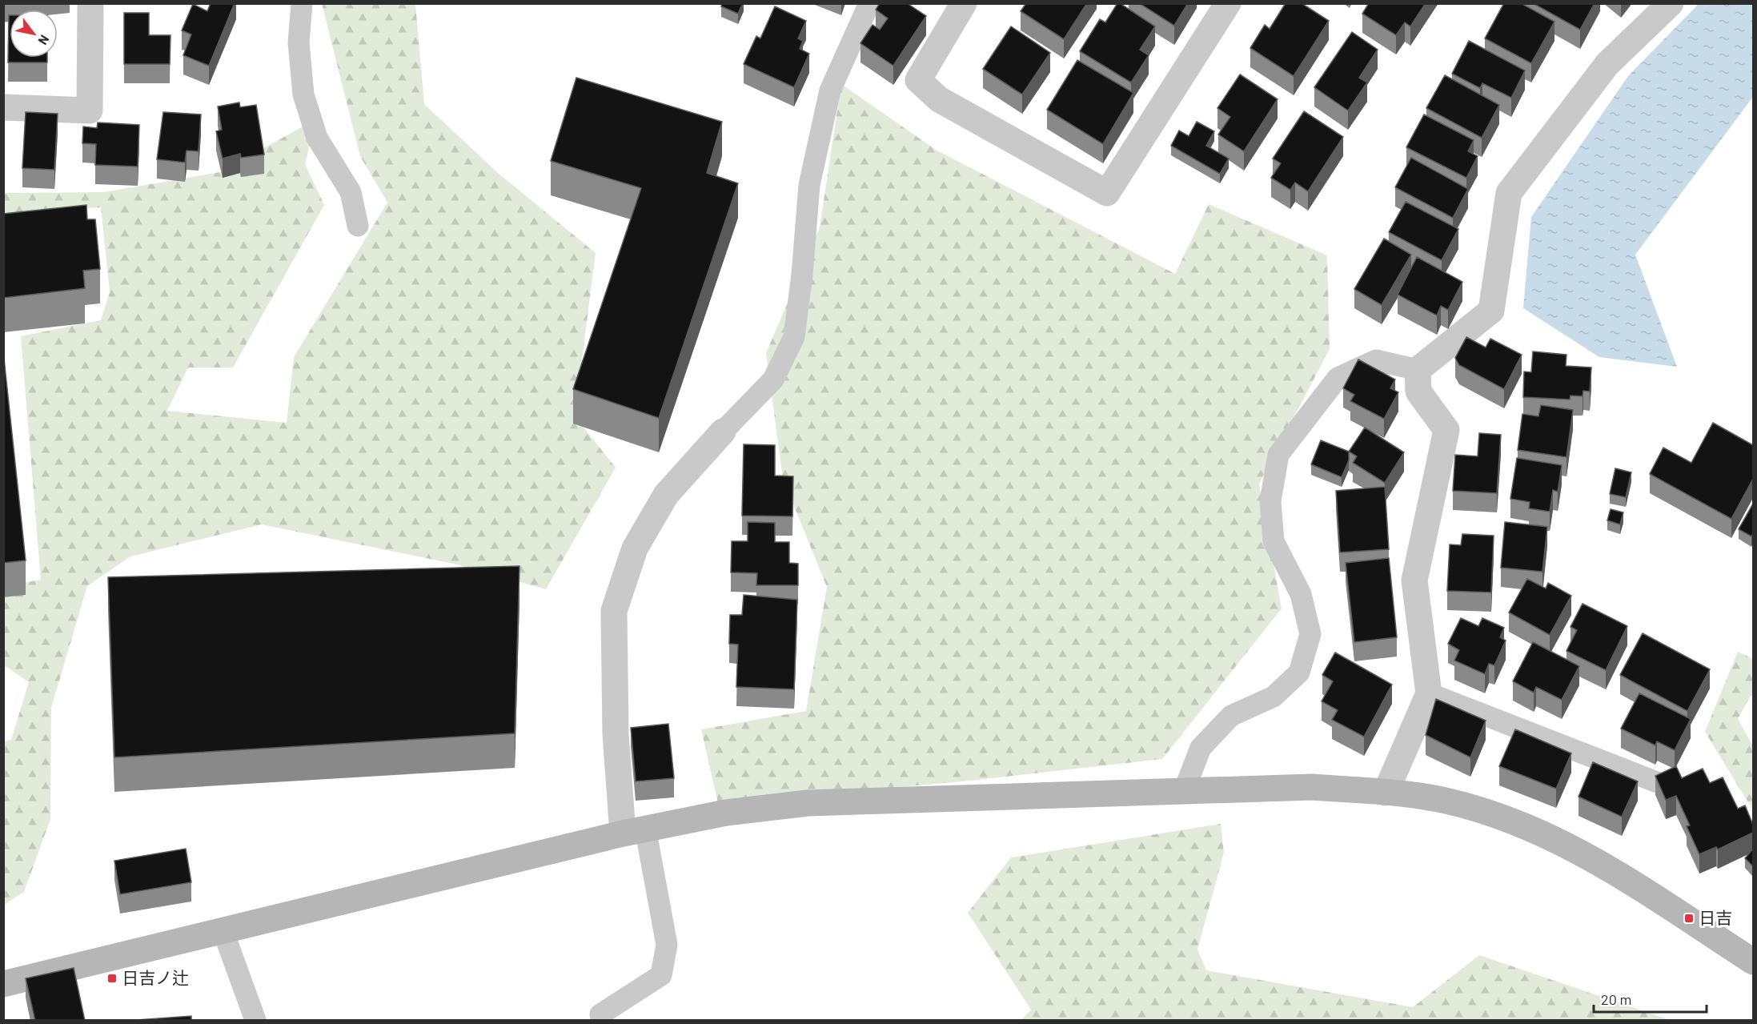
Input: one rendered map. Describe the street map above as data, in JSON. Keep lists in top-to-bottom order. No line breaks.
{"places":{"transit":["日吉","日吉ノ辻"]},"scale_bar":"20 m","north":"bottom right"}
